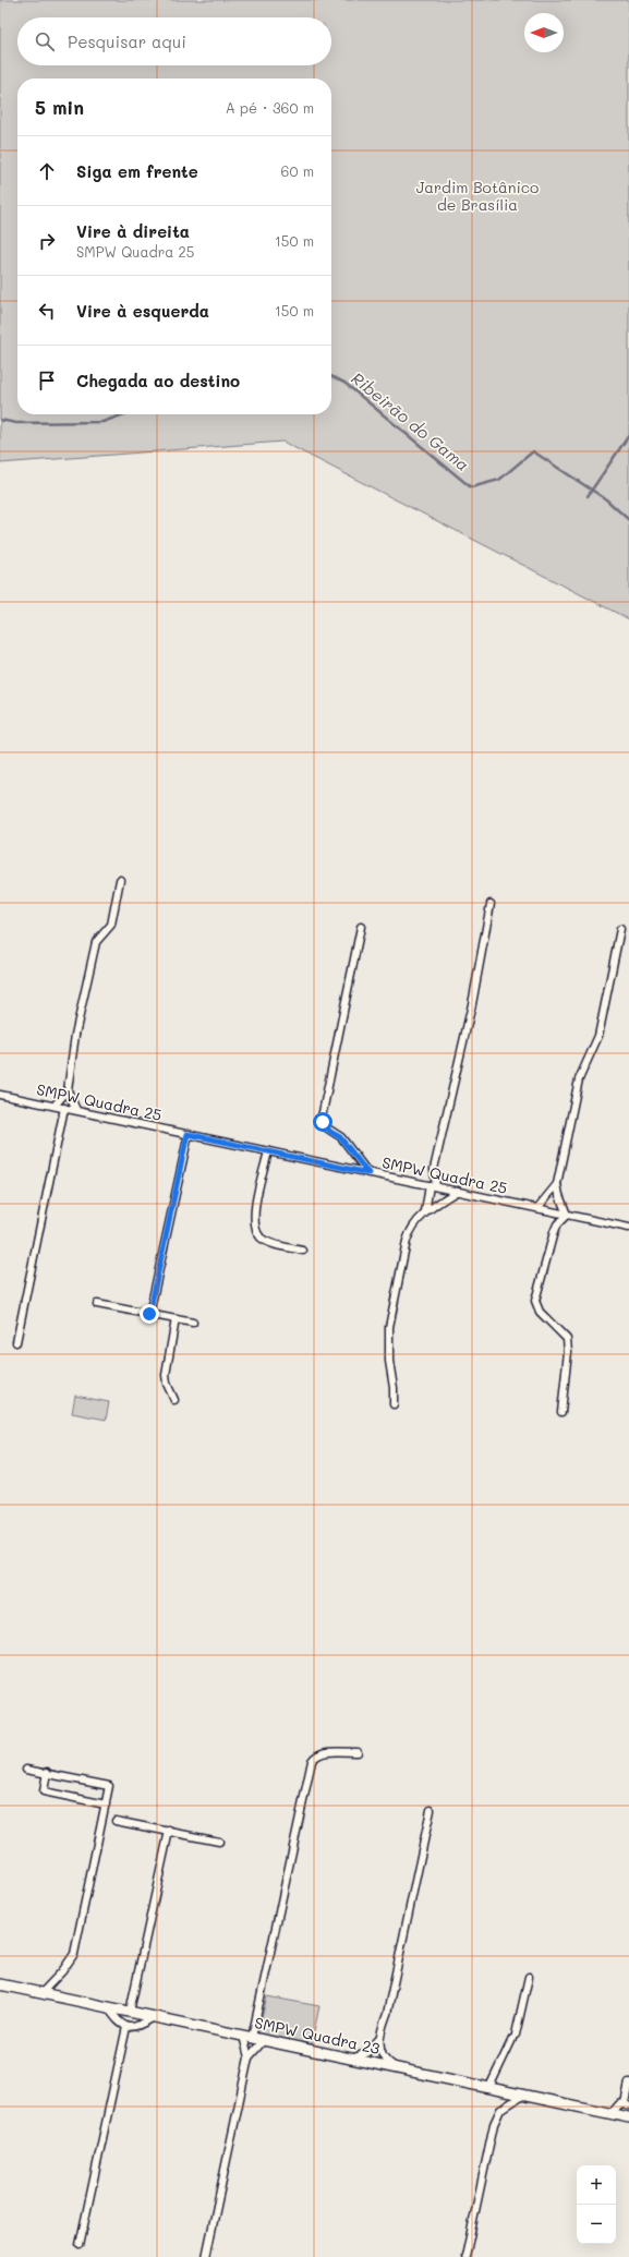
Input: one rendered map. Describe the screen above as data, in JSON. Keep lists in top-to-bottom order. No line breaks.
{"streets":{"street":["SMPW Quadra 25","SMPW Quadra 23"]},"water":["Ribeirão do Gama"],"parks":["Jardim Botânico de Brasília"],"north":"left","page":{"search":"Pesquisar aqui","heading":["5 min","A pé · 360 m"],"list":[["Siga em frente","60 m"],["Vire à direita","SMPW Quadra 25","150 m"],["Vire à esquerda","150 m"],"Chegada ao destino"],"map_buttons":["+","−"]}}
